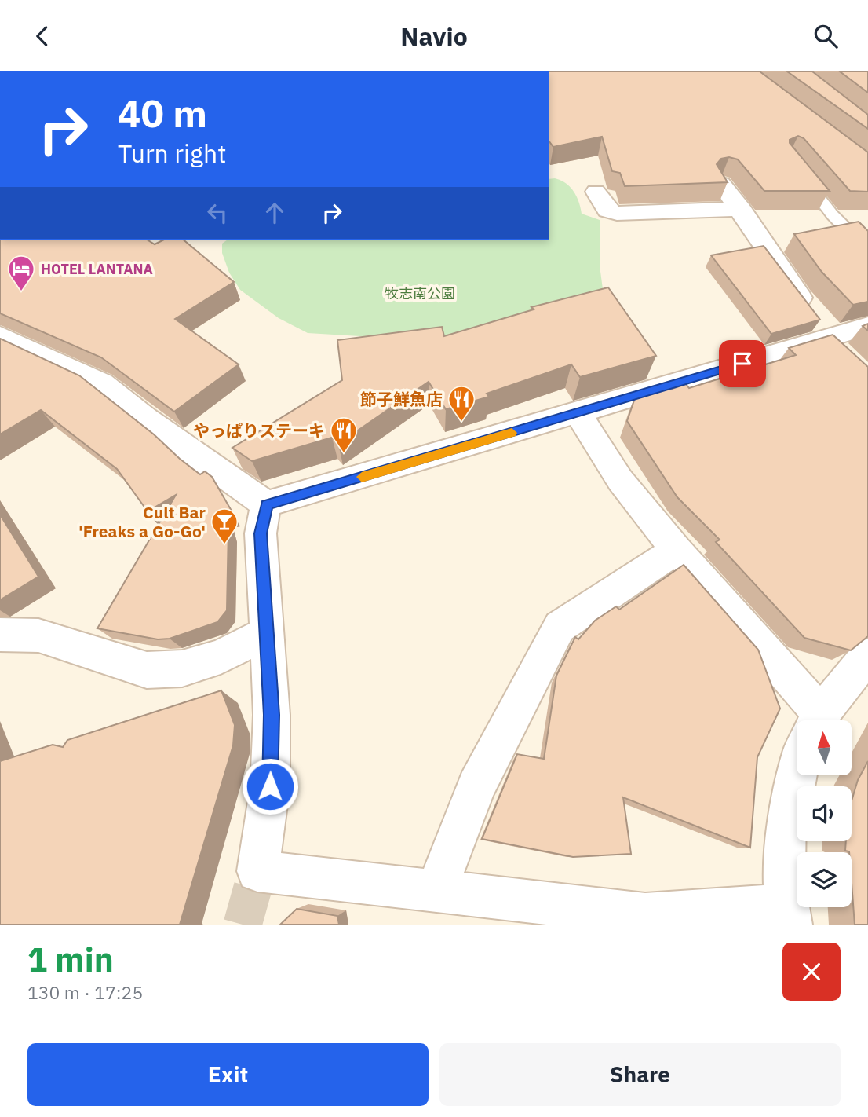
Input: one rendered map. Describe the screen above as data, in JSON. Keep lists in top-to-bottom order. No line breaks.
{"parks":["牧志南公園"],"places":{"hotel":["HOTEL LANTANA"],"restaurant":["節子鮮魚店","やっぱりステーキ"],"bar":["Cult Bar 'Freaks a Go-Go'"]},"north":"top","page":{"header":"Navio","turn":["40 m","Turn right"],"heading":["1 min","130 m · 17:25"],"buttons":["Exit","Share"]}}
